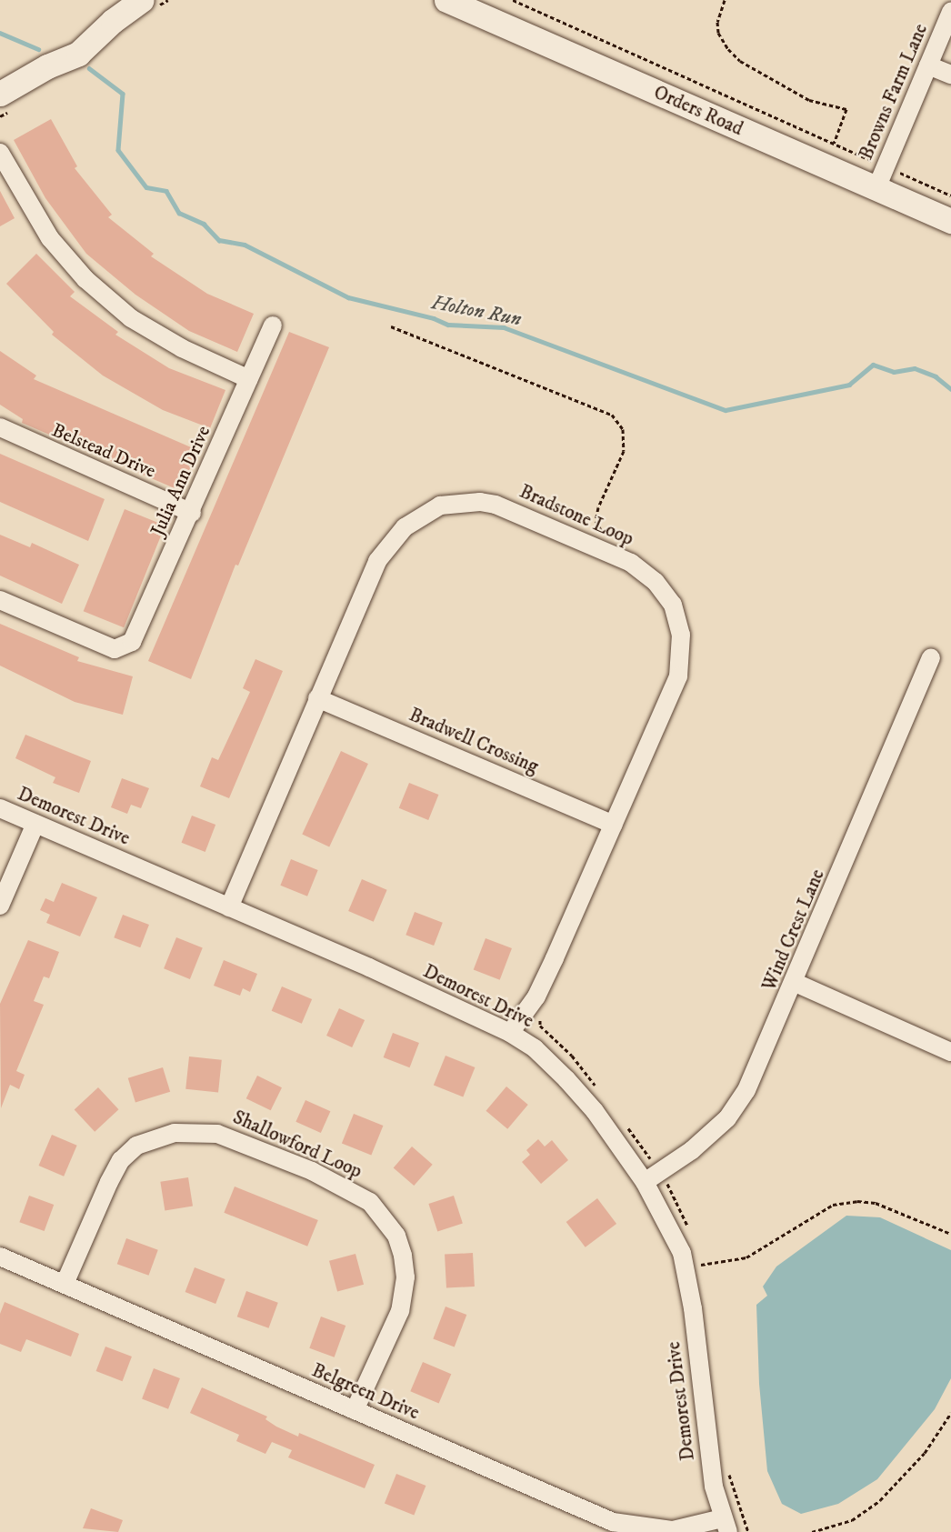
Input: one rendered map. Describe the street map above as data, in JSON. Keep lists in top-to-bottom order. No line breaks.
{"streets":{"street":["Browns Farm Lane","Orders Road","Belstead Drive","Julia Ann Drive","Bradstone Loop","Bradwell Crossing","Demorest Drive","Wind Crest Lane","Shallowford Loop","Belgreen Drive"]},"crossings":[["Browns Farm Lane","Orders Road"],["Belstead Drive","Julia Ann Drive"],["Bradstone Loop","Bradwell Crossing"],["Bradstone Loop","Demorest Drive"],["Demorest Drive","Wind Crest Lane"],["Demorest Drive","Belgreen Drive"],["Shallowford Loop","Belgreen Drive"]],"water":["Holton Run"]}
